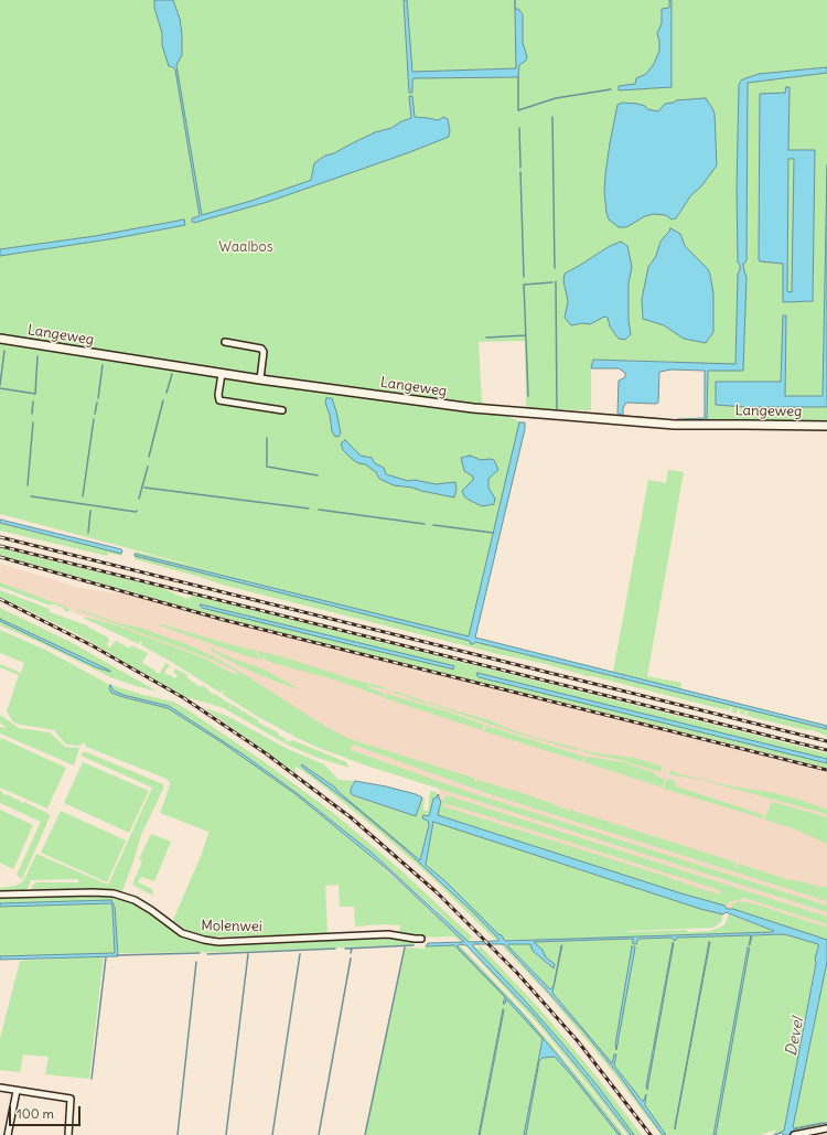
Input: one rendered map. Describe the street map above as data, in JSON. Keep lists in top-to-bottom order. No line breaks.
{"streets":{"main road":["Langeweg"],"street":["Molenwei"]},"water":["Devel"],"parks":["Waalbos"],"scale_bar":"100 m"}
